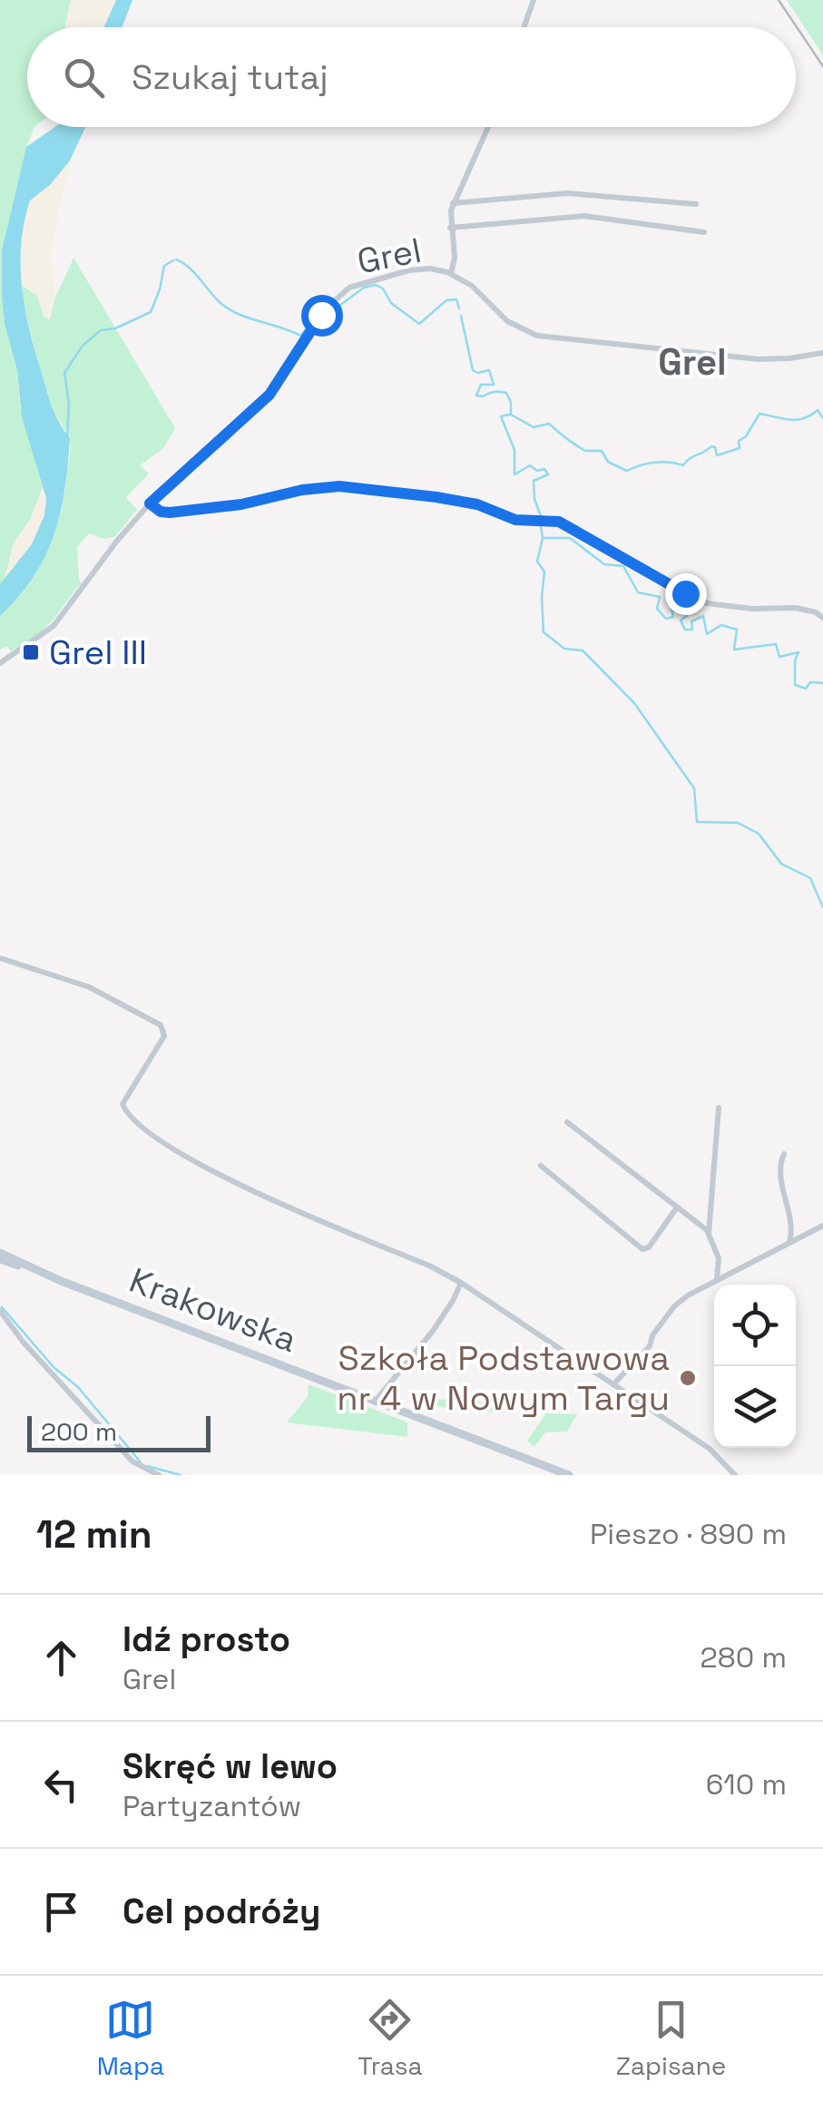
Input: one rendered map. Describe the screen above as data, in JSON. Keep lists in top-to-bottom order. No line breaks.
{"streets":{"main road":["Krakowska"],"street":["Grel"]},"districts":["Grel"],"places":{"transit":["Grel III"],"other":["Szkoła Podstawowa nr 4 w Nowym Targu"]},"scale_bar":"200 m","page":{"search":"Szukaj tutaj","scale":"200 m","heading":["12 min","Pieszo · 890 m"],"list":[["Idź prosto","Grel","280 m"],["Skręć w lewo","Partyzantów","610 m"],"Cel podróży"],"nav":["Mapa","Trasa","Zapisane"]}}
